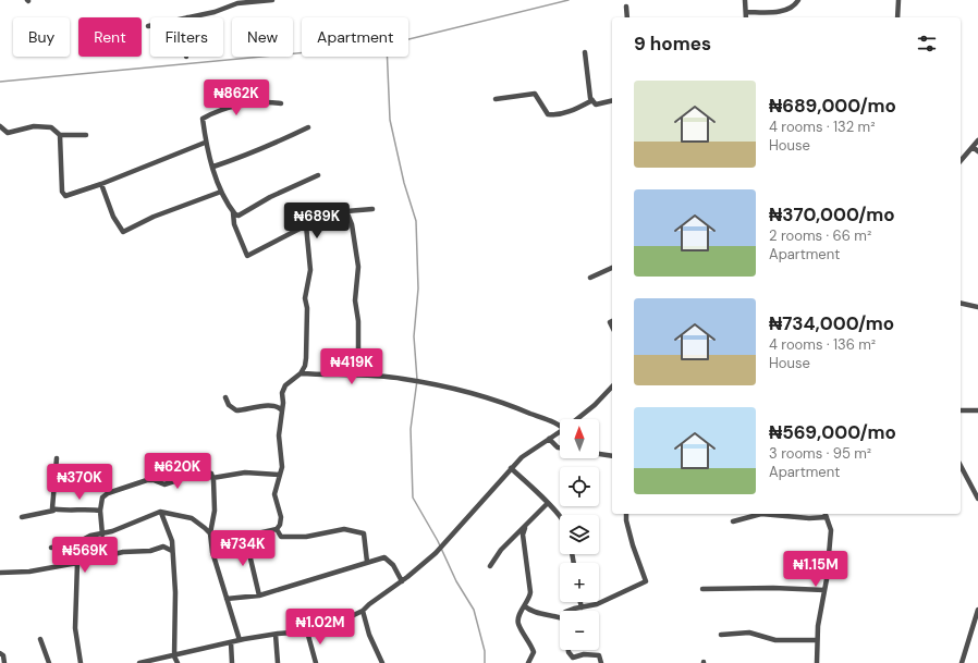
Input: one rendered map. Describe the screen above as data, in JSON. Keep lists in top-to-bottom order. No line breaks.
{"north":"top","page":{"chip":["Buy","Rent","Filters","New","Apartment"],"heading":"9 homes","list":[{"name":"₦689,000/mo","note":"4 rooms · 132 m² · House"},{"name":"₦370,000/mo","note":"2 rooms · 66 m² · Apartment"},{"name":"₦734,000/mo","note":"4 rooms · 136 m² · House"},{"name":"₦569,000/mo","note":"3 rooms · 95 m² · Apartment"}],"price":["₦862K","₦689K","₦419K","₦620K","₦370K","₦734K","₦569K","₦1.15M","₦1.02M"],"map_buttons":["+","−"]}}
